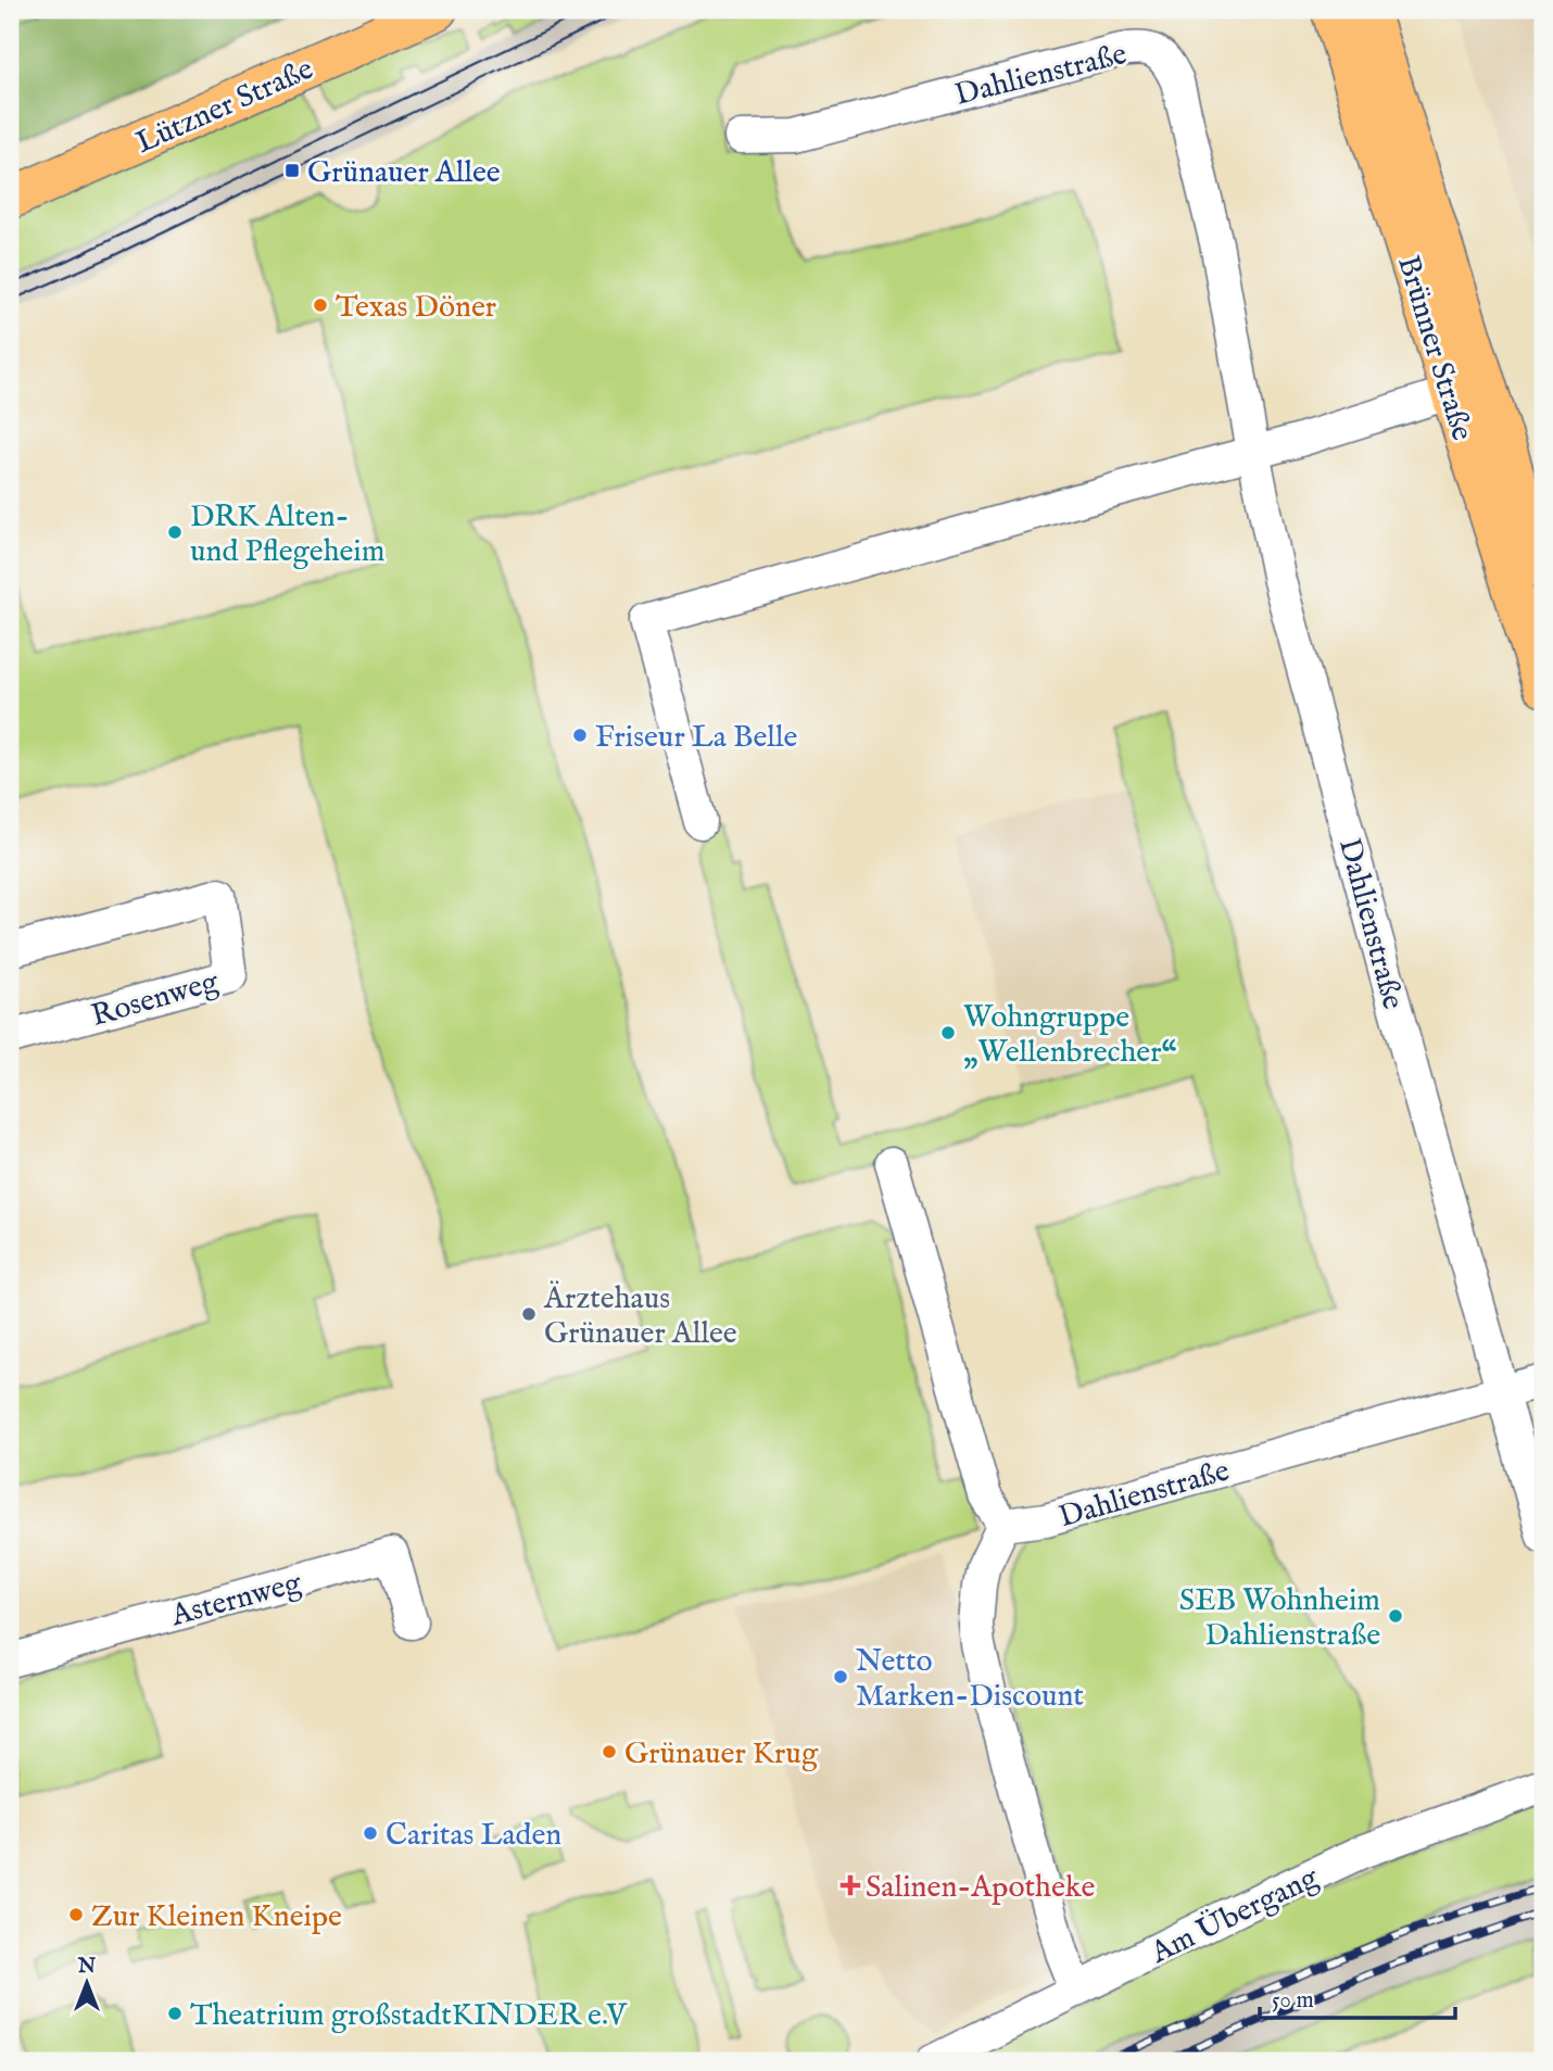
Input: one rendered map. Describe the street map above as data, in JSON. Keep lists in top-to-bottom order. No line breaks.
{"streets":{"main road":["Lützner Straße","Brünner Straße"],"street":["Dahlienstraße","Rosenweg","Asternweg","Am Übergang"]},"places":{"transit":["Grünauer Allee"],"other":["Texas Döner","DRK Alten- und Pflegeheim","Friseur La Belle","Wohngruppe „Wellenbrecher“","Ärztehaus Grünauer Allee","SEB Wohnheim Dahlienstraße","Netto Marken-Discount","Grünauer Krug","Caritas Laden","Zur Kleinen Kneipe","Theatrium großstadtKINDER e.V"],"health":["Salinen-Apotheke"]},"scale_bar":"50 m","north":"top"}
